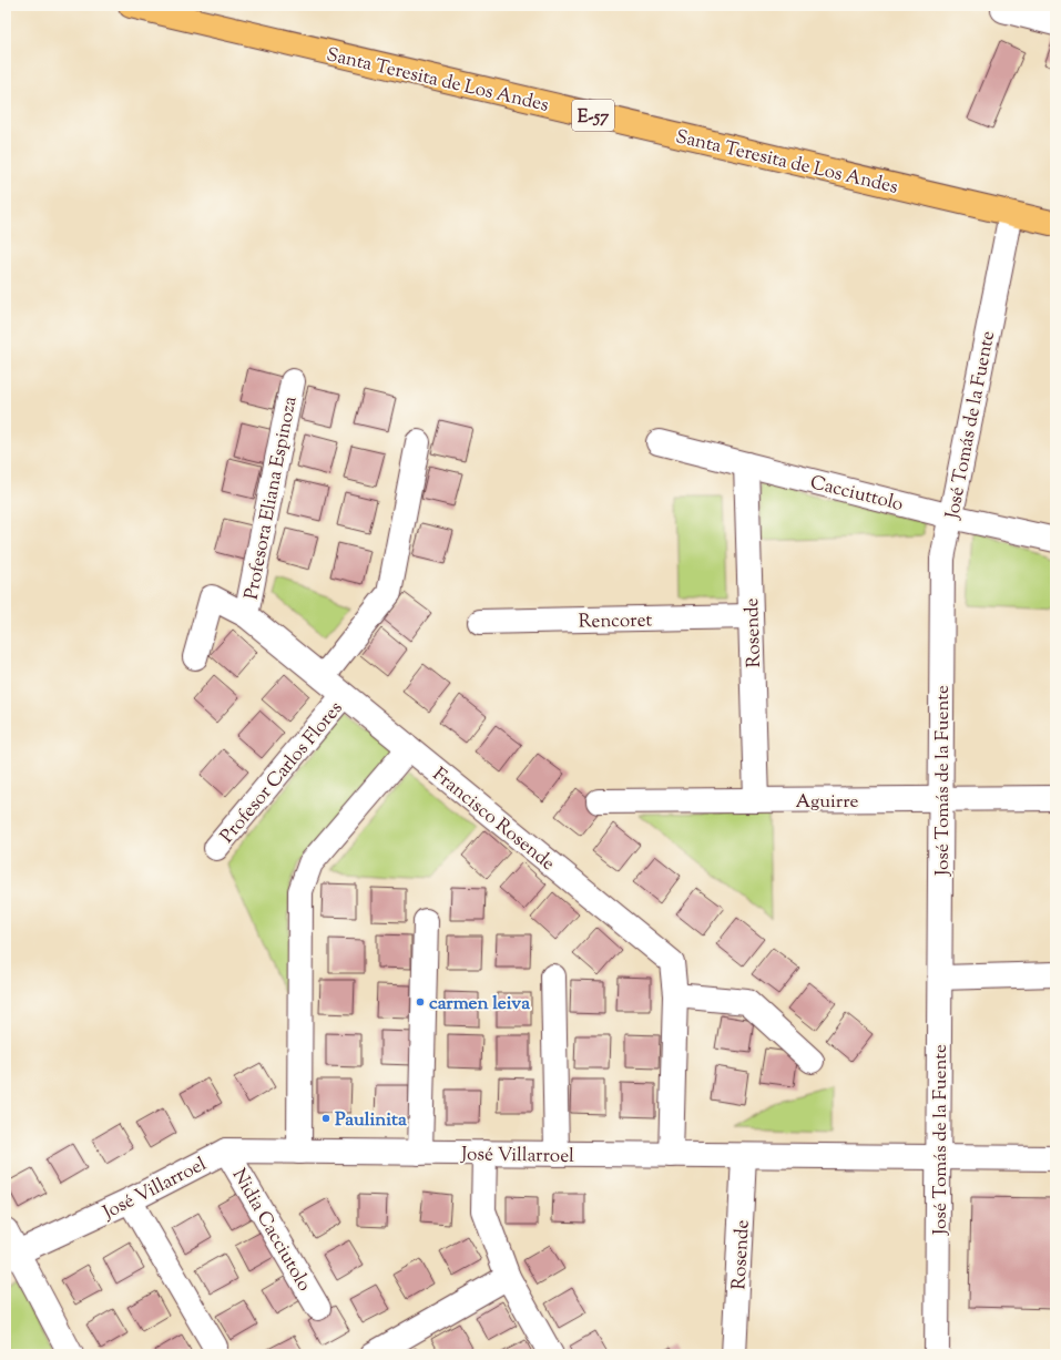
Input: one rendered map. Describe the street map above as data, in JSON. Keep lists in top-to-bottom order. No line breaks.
{"streets":{"main road":["Santa Teresita de Los Andes","E-57"],"street":["José Tomás de la Fuente","Cacciuttolo","Profesora Eliana Espinoza","Rencoret","Rosende","Profesor Carlos Flores","Aguirre","Francisco Rosende","José Villarroel","Nidia Cacciutolo"]},"crossings":[["Santa Teresita de Los Andes","José Tomás de la Fuente"],["José Tomás de la Fuente","Cacciuttolo"],["José Tomás de la Fuente","Aguirre"],["José Tomás de la Fuente","José Villarroel"],["Cacciuttolo","Rosende"],["Profesora Eliana Espinoza","Francisco Rosende"],["Rencoret","Rosende"],["Rosende","Aguirre"],["Rosende","José Villarroel"],["Profesor Carlos Flores","Francisco Rosende"],["Francisco Rosende","José Villarroel"],["José Villarroel","Nidia Cacciutolo"]],"places":["carmen leiva","Paulinita"]}
